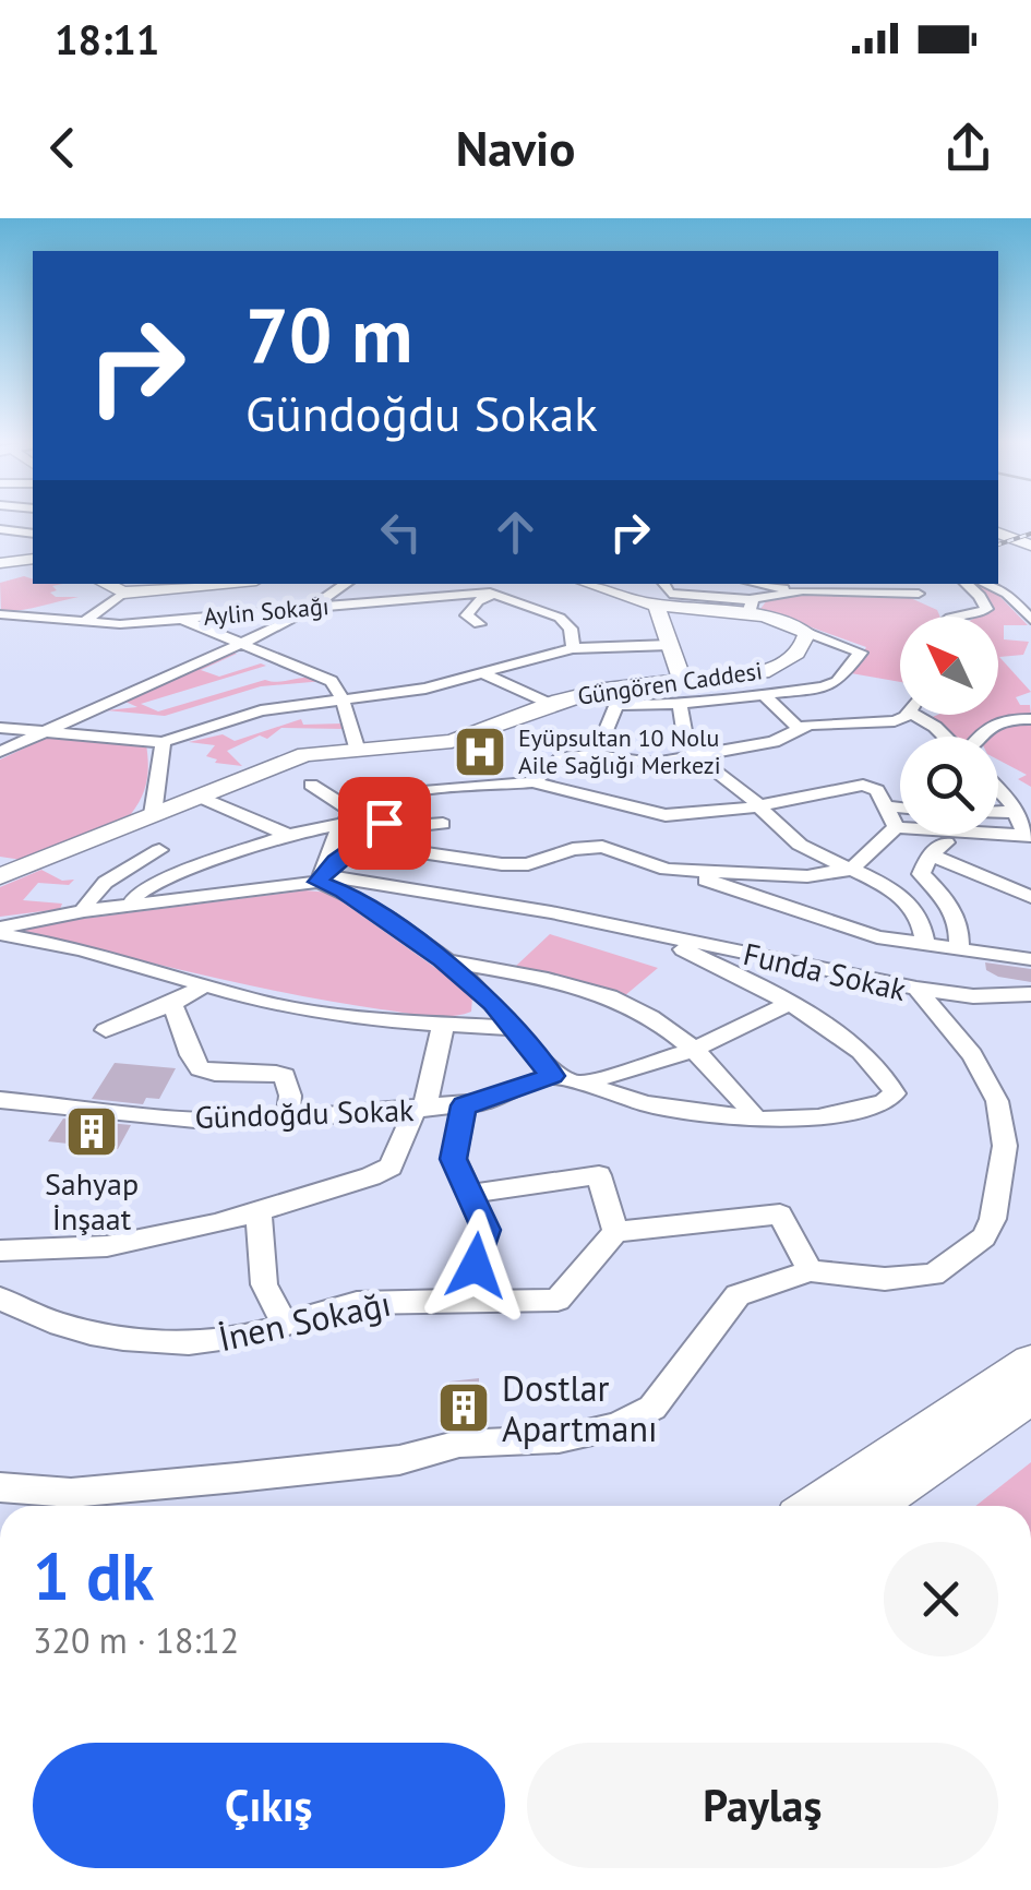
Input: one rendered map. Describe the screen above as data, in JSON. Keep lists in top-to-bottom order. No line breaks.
{"streets":{"main road":["Güngören Caddesi"],"street":["Aylin Sokağı","Funda Sokak","Gündoğdu Sokak","İnen Sokağı"]},"places":{"hospital":["Eyüpsultan 10 Nolu Aile Sağlığı Merkezi"],"building":["Sahyap İnşaat","Dostlar Apartmanı"]},"north":"top left","page":{"status":"18:11","header":"Navio","turn":["70 m","Gündoğdu Sokak"],"heading":["1 dk","320 m · 18:12"],"buttons":["Çıkış","Paylaş"]}}
